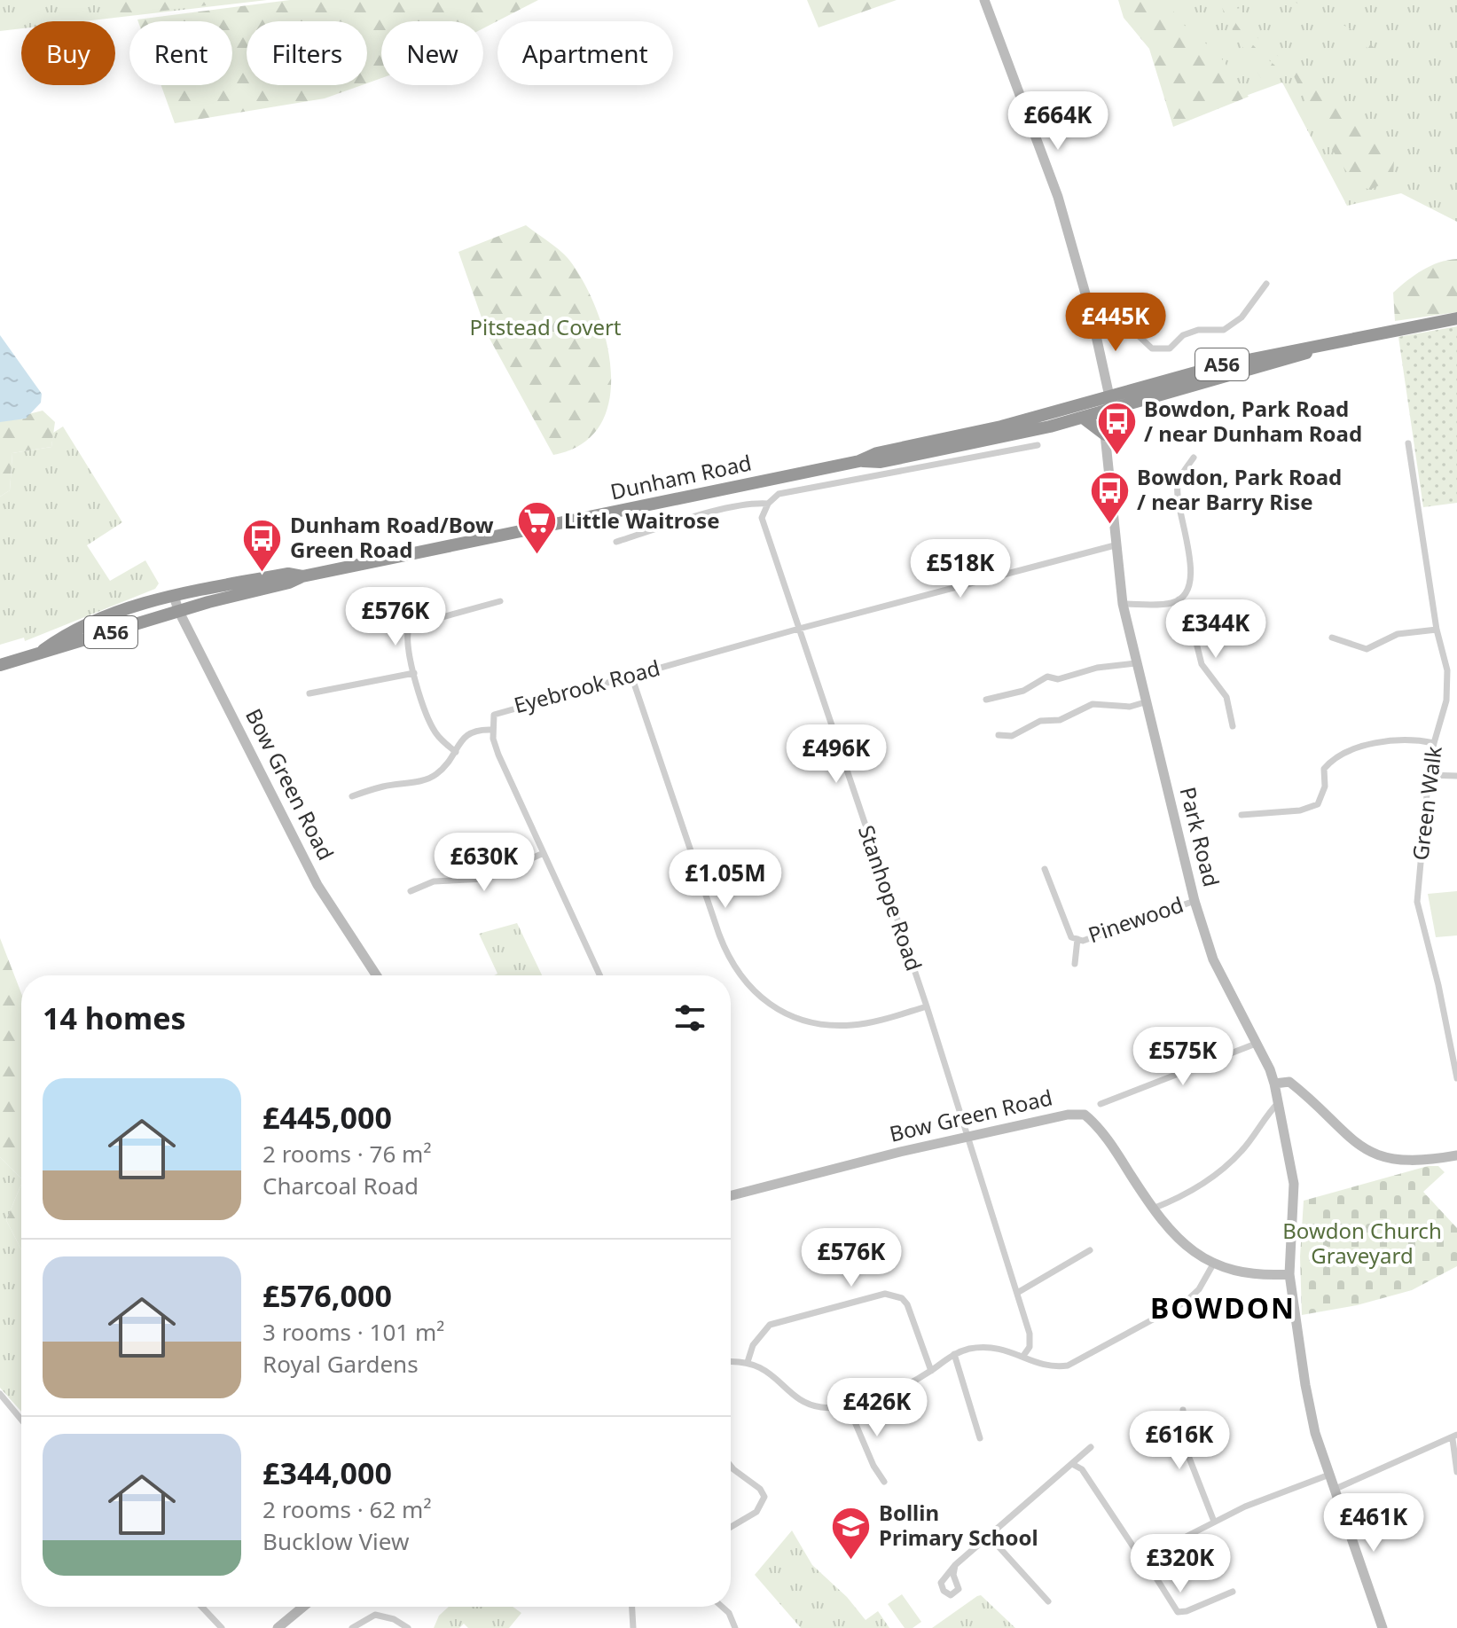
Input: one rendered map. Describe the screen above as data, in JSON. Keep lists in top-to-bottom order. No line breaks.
{"streets":{"highway":["A56","Dunham Road"],"main road":["Bow Green Road","Park Road"],"street":["Eyebrook Road","Green Walk","Stanhope Road","Pinewood"]},"crossings":[["Dunham Road","Bow Green Road"],["Dunham Road","Park Road"],["Eyebrook Road","Park Road"],["Eyebrook Road","Stanhope Road"],["Bow Green Road","Park Road"],["Bow Green Road","Stanhope Road"],["Park Road","Pinewood"]],"districts":["BOWDON"],"parks":["Pitstead Covert","Bowdon Church Graveyard"],"places":{"bus stop":["Bowdon, Park Road / near Dunham Road","Bowdon, Park Road / near Barry Rise","Dunham Road/Bow Green Road"],"supermarket":["Little Waitrose"],"school or university":["Bollin Primary School"]},"page":{"chip":["Buy","Rent","Filters","New","Apartment"],"price":["£664K","£445K","£518K","£576K","£344K","£496K","£630K","£1.05M","£575K","£576K","£426K","£616K","£461K","£320K"],"heading":"14 homes","list":[{"name":"£445,000","note":"2 rooms · 76 m² · Charcoal Road"},{"name":"£576,000","note":"3 rooms · 101 m² · Royal Gardens"},{"name":"£344,000","note":"2 rooms · 62 m² · Bucklow View"}]}}
